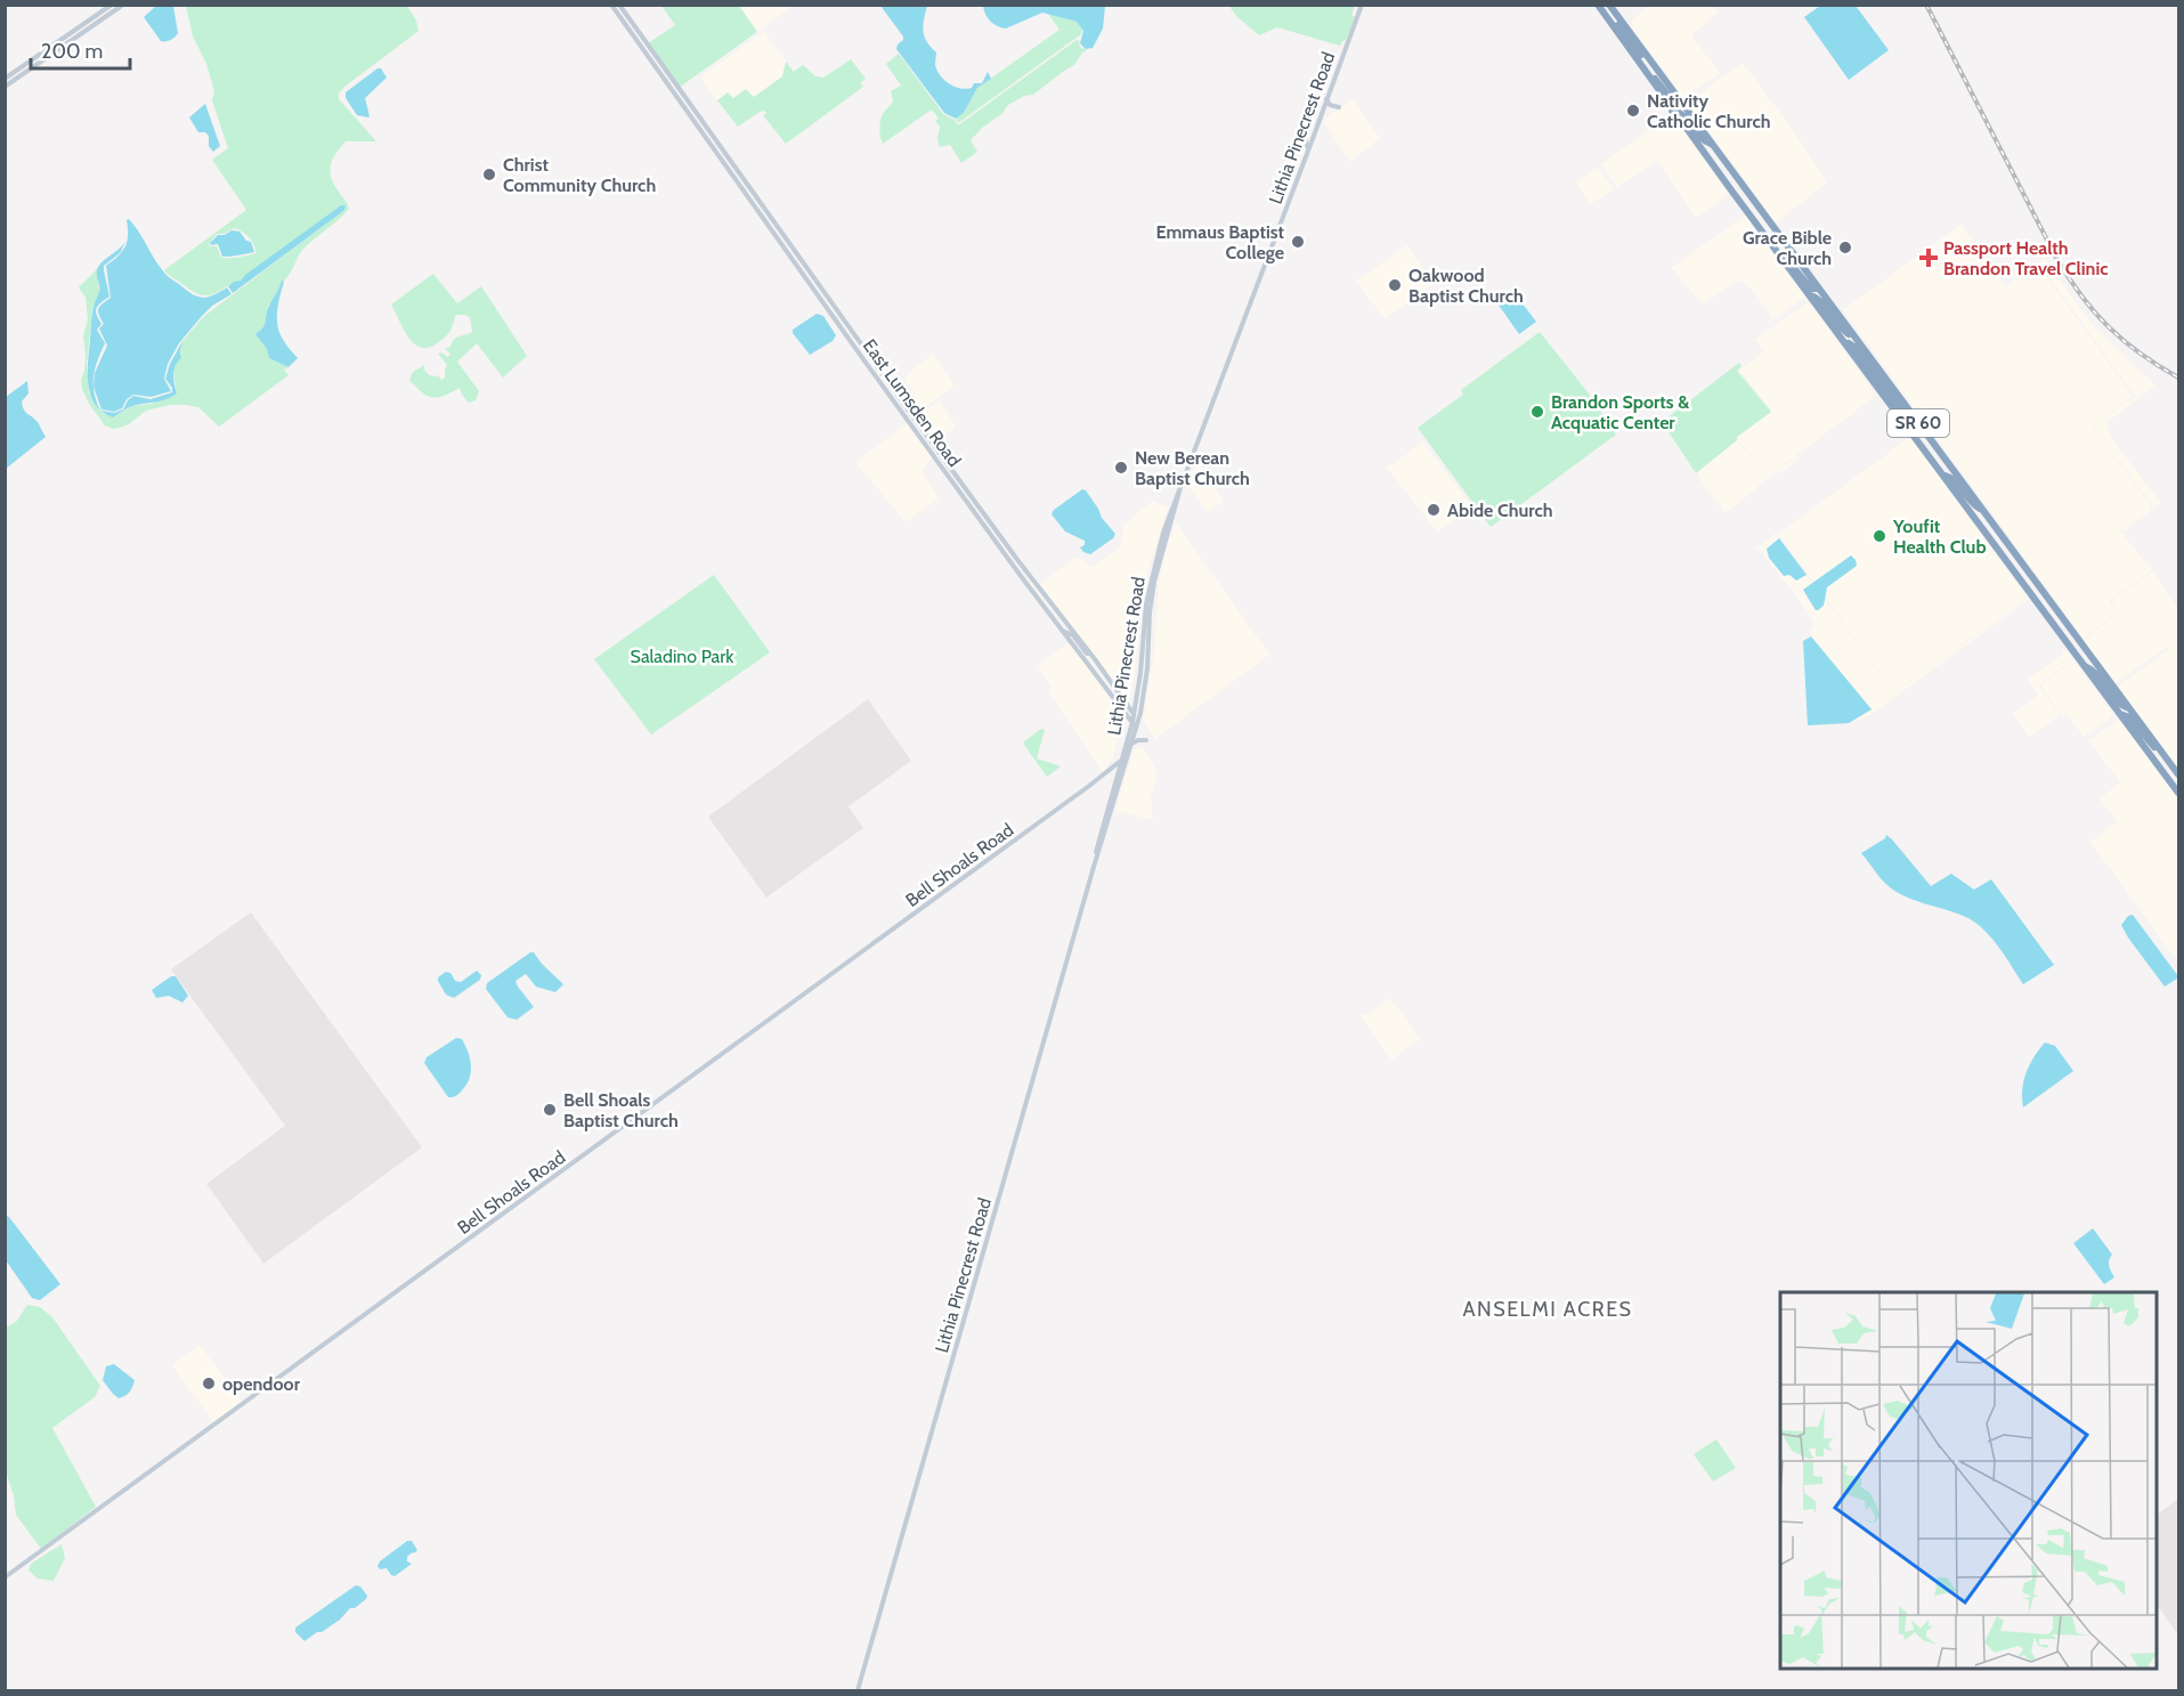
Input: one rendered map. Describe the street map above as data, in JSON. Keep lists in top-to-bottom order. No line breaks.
{"streets":{"highway":["SR 60"],"main road":["Lithia Pinecrest Road","East Lumsden Road","Bell Shoals Road"]},"crossings":[["Lithia Pinecrest Road","East Lumsden Road"],["Lithia Pinecrest Road","Bell Shoals Road"]],"districts":["ANSELMI ACRES"],"parks":["Saladino Park"],"places":{"other":["Nativity Catholic Church","Christ Community Church","Emmaus Baptist College","Grace Bible Church","Oakwood Baptist Church","Brandon Sports & Acquatic Center","New Berean Baptist Church","Abide Church","Youfit Health Club","Bell Shoals Baptist Church","opendoor"],"health":["Passport Health Brandon Travel Clinic"]},"scale_bar":"200 m"}
